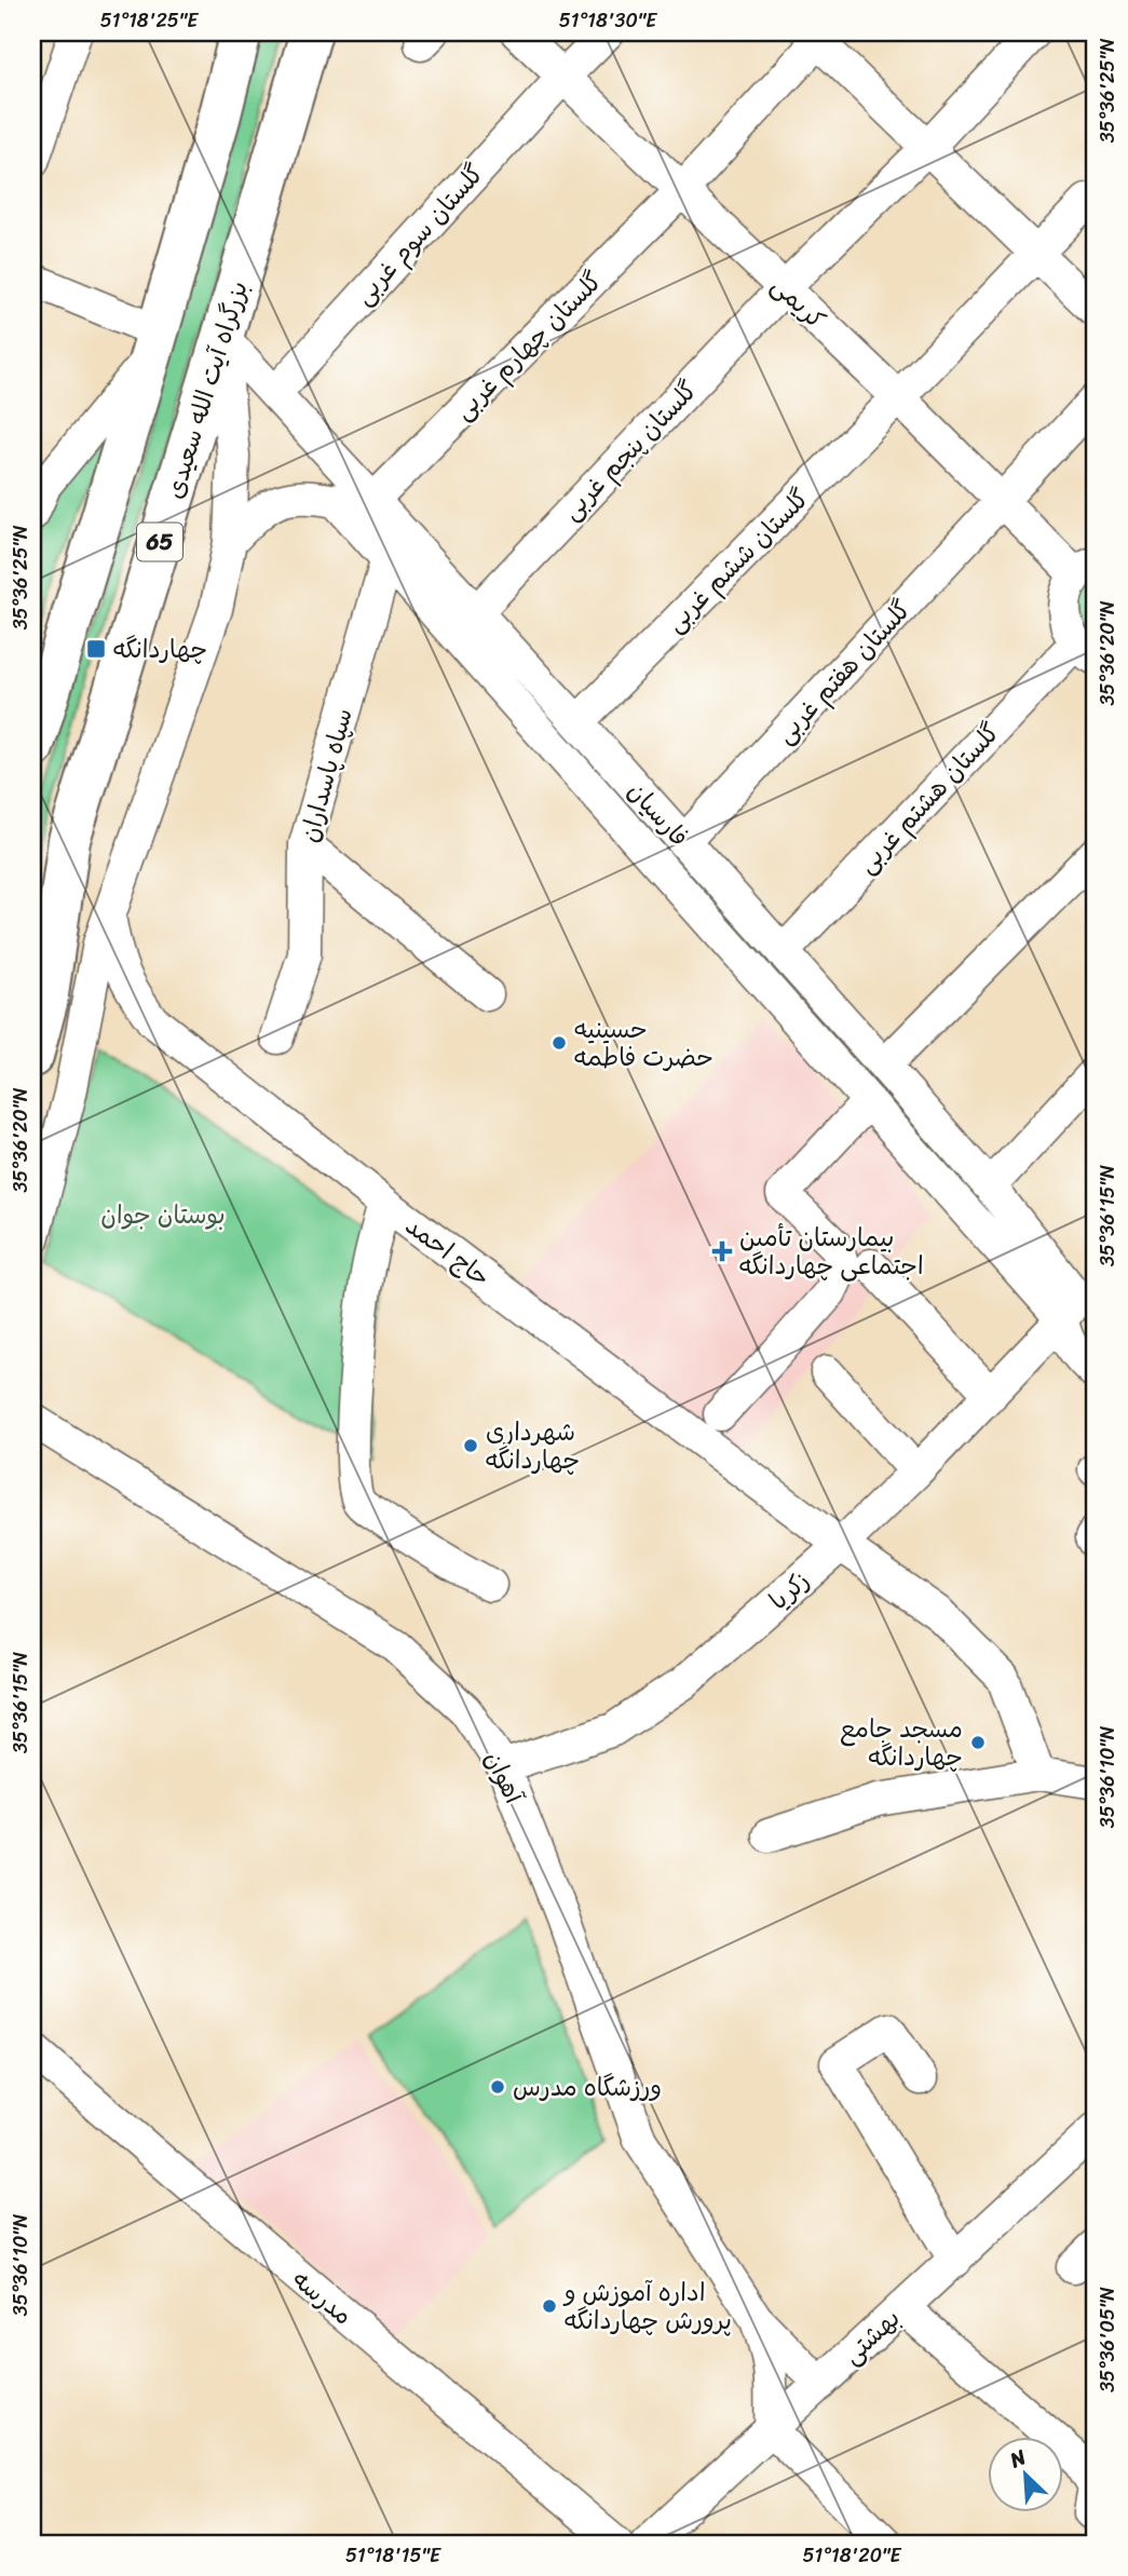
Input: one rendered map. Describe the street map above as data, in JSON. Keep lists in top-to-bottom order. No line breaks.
{"streets":{"highway":["بزرگراه آیت الله سعیدی","65"],"street":["گلستان سوم غربی","کریمی","گلستان چهارم غربی","گلستان پنجم غربی","گلستان ششم غربی","گلستان هفتم غربی","سپاه پاسداران","گلستان هشتم غربی","فارسیان","حاج احمد","زکریا","آهوان","مدرسه","بهشتی"]},"crossings":[["گلستان سوم غربی","کریمی"],["گلستان سوم غربی","فارسیان"],["کریمی","گلستان چهارم غربی"],["کریمی","گلستان پنجم غربی"],["کریمی","گلستان ششم غربی"],["کریمی","گلستان هفتم غربی"],["گلستان چهارم غربی","فارسیان"],["بزرگراه آیت الله سعیدی","فارسیان"],["گلستان پنجم غربی","فارسیان"],["گلستان ششم غربی","فارسیان"],["گلستان هفتم غربی","فارسیان"],["سپاه پاسداران","فارسیان"],["گلستان هشتم غربی","فارسیان"],["فارسیان","زکریا"],["حاج احمد","زکریا"],["زکریا","آهوان"]],"parks":["بوستان جوان"],"places":{"transit":["چهاردانگه"],"other":["حسینیه حضرت فاطمه","شهرداری چهاردانگه","مسجد جامع چهاردانگه","ورزشگاه مدرس","اداره آموزش و پرورش چهاردانگه"],"health":["بیمارستان تأمین اجتماعی چهاردانگه"]},"north":"top left","coordinates":["51°18'25\"E","51°18'30\"E","35°36'25\"N","35°36'20\"N","35°36'15\"N","35°36'10\"N","35°36'05\"N","51°18'15\"E","51°18'20\"E"]}
